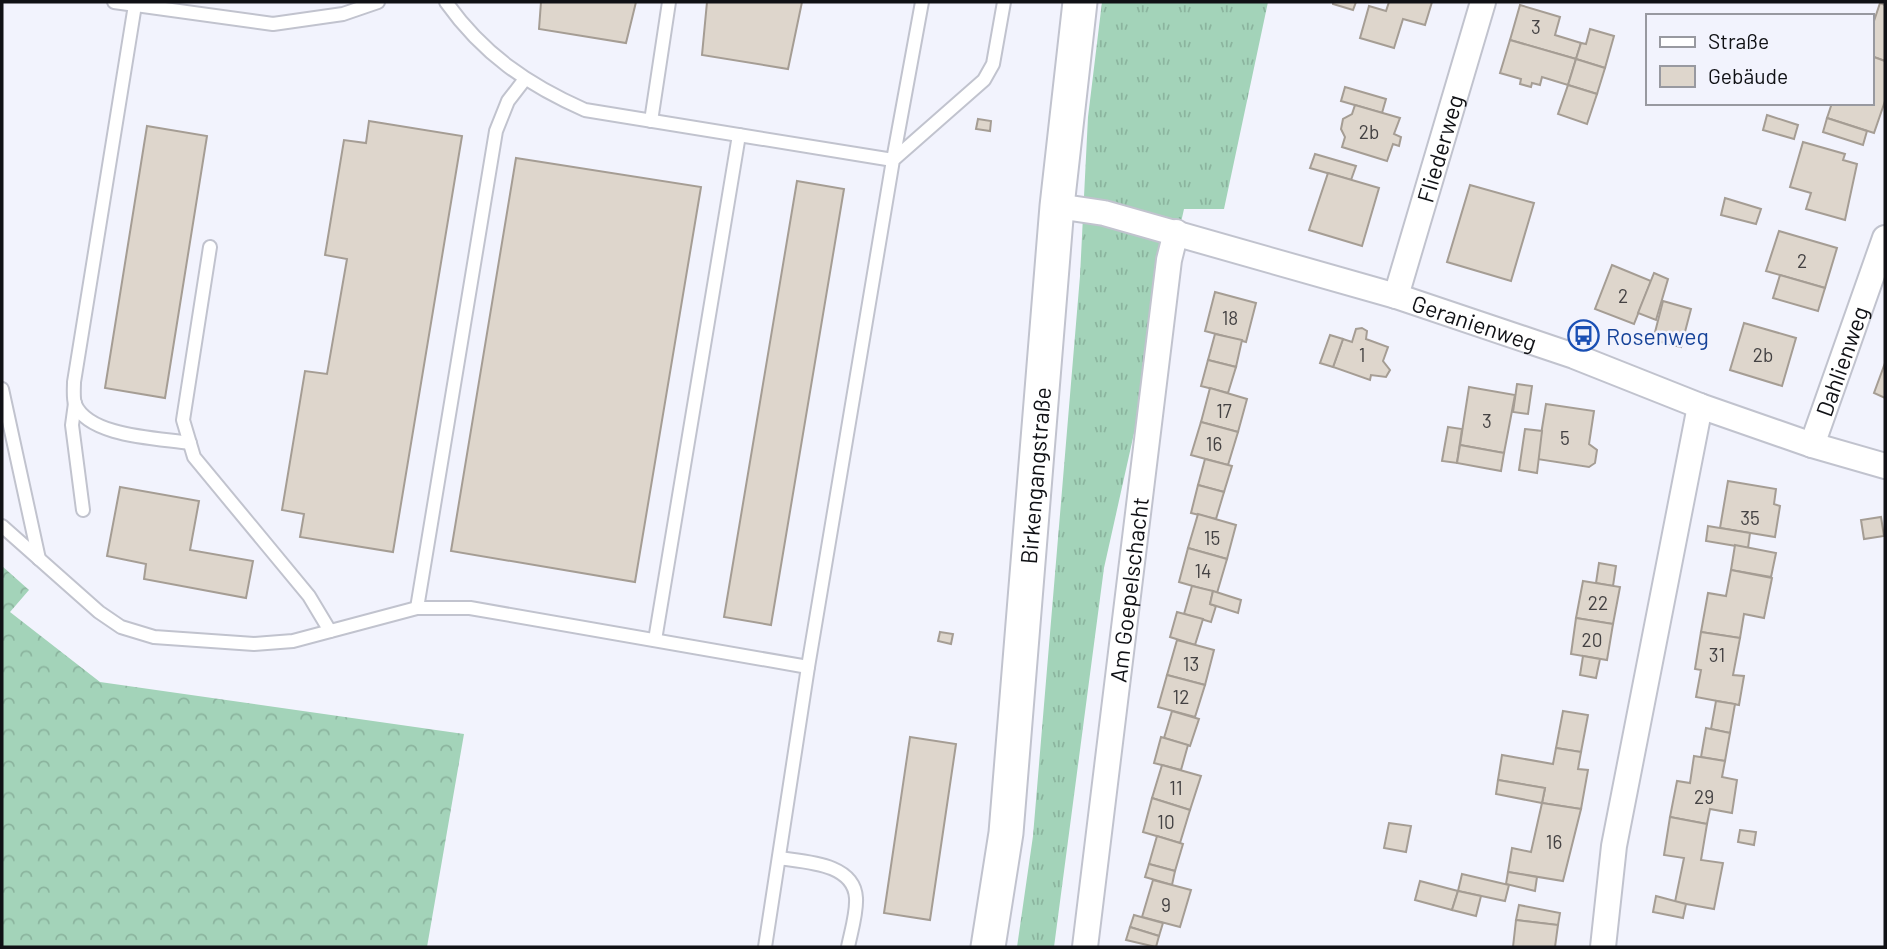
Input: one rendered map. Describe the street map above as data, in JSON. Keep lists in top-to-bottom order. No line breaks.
{"streets":{"street":["Fliederweg","Geranienweg","Dahlienweg","Birkengangstraße","Am Goepelschacht"]},"crossings":[["Fliederweg","Geranienweg"],["Geranienweg","Dahlienweg"],["Geranienweg","Birkengangstraße"],["Geranienweg","Am Goepelschacht"]],"places":{"bus stop":["Rosenweg"]},"house_numbers":["3","2b","2","2","18","1","2b","17","3","5","16","35","15","14","22","20","31","13","12","11","29","10","16","9"],"legend":["Straße","Gebäude"]}
